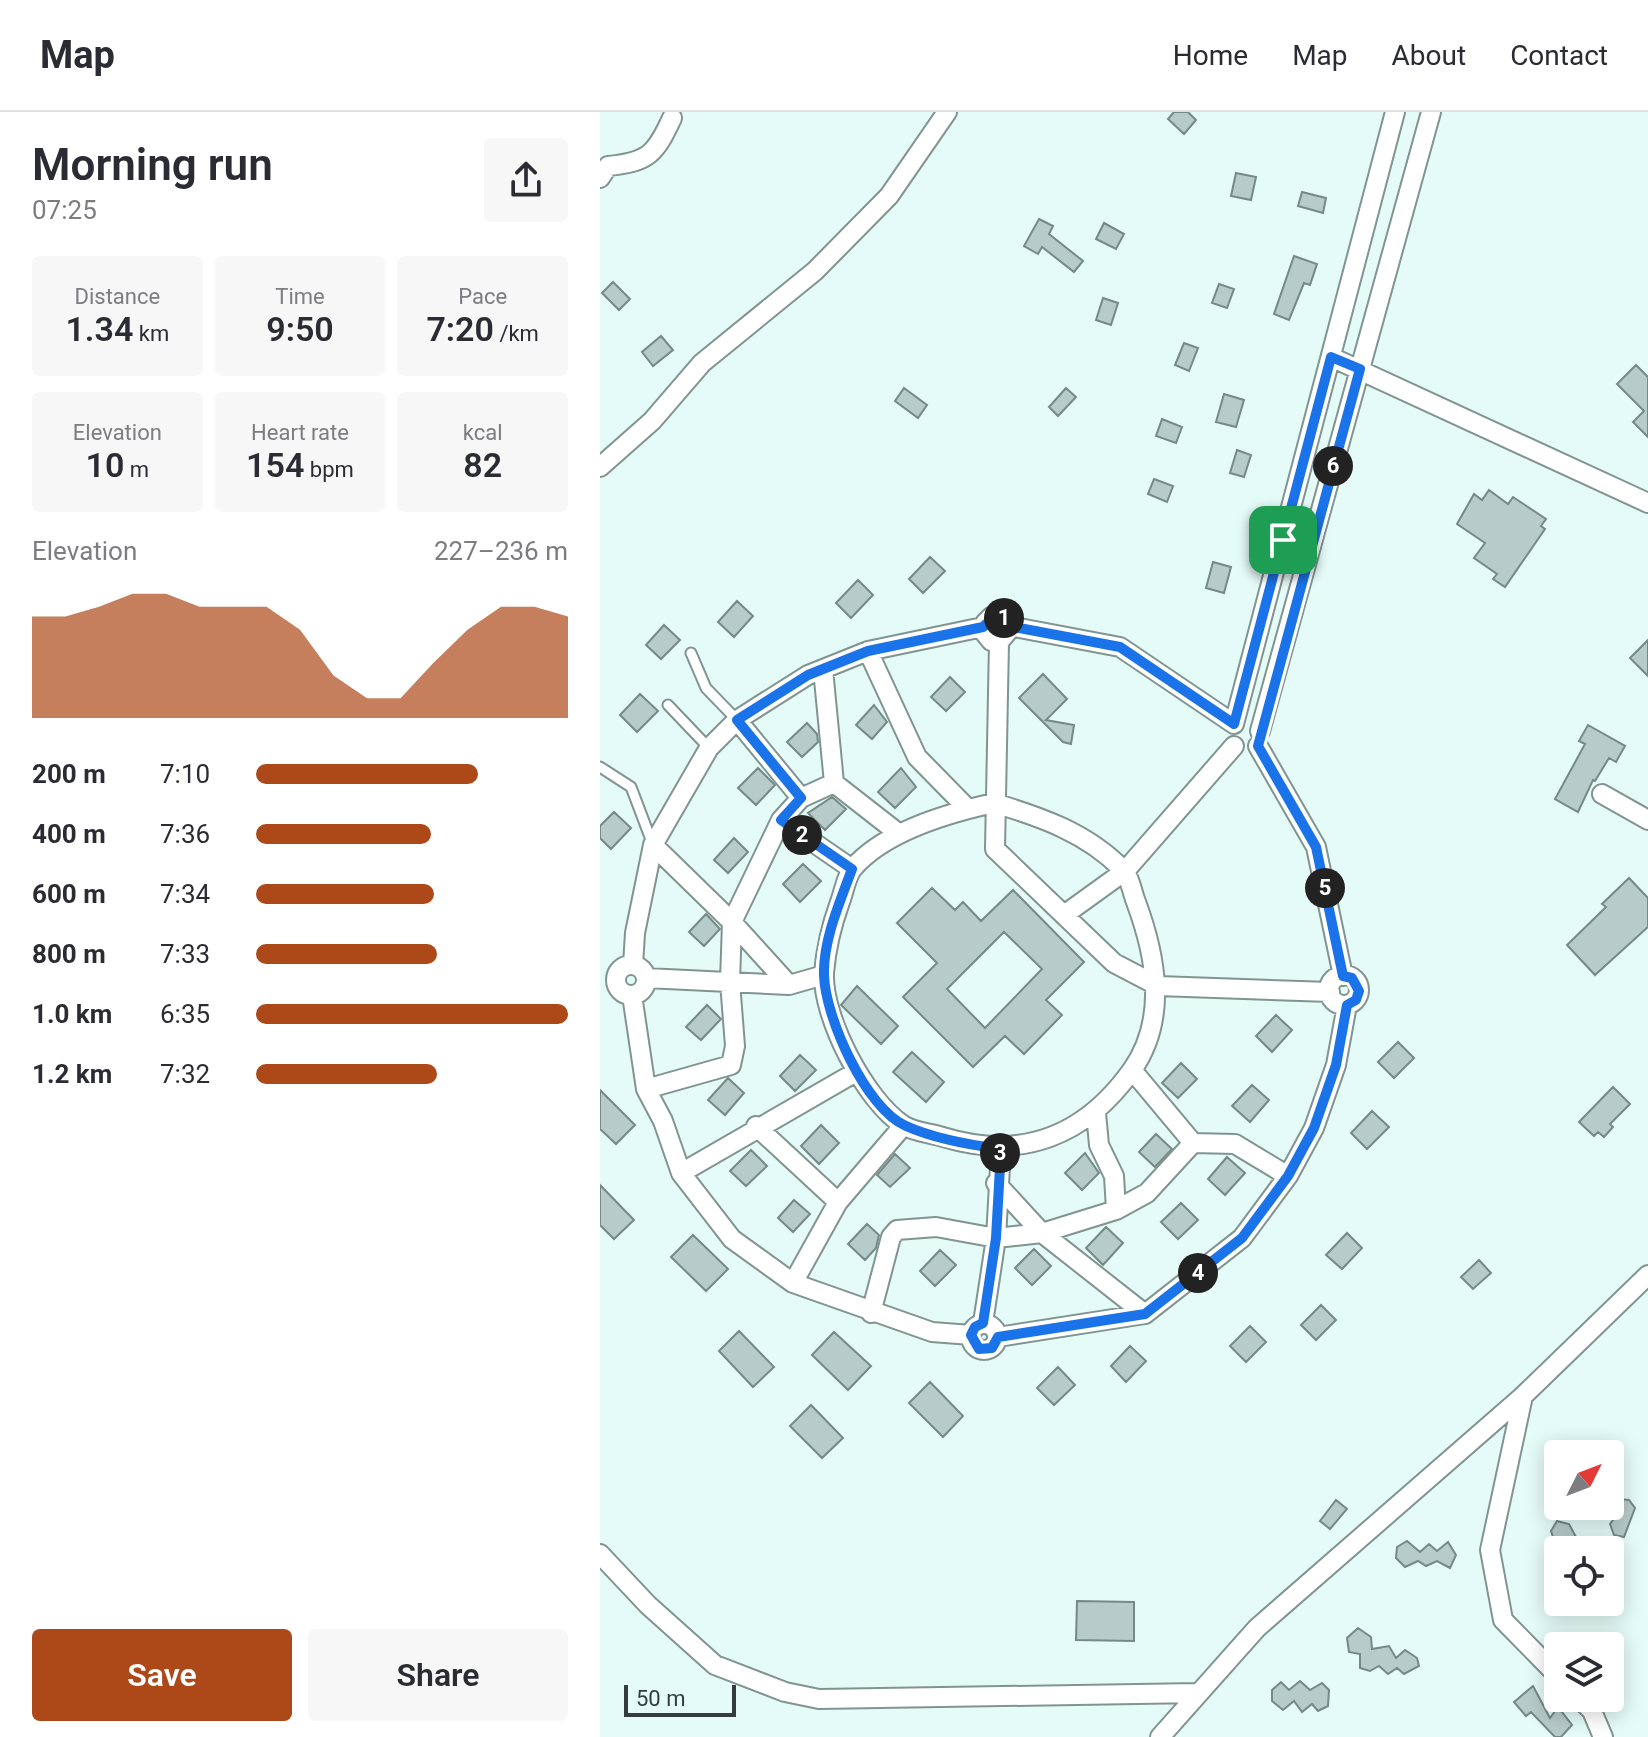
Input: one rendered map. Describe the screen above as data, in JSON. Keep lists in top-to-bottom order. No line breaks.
{"scale_bar":"50 m","north":"top right","page":{"header":"Map","nav":["Home","Map","About","Contact"],"heading":["Morning run","07:25"],"stats":[["Distance","1.34 km"],["Time","9:50"],["Pace","7:20 /km"],["Elevation","10 m"],["Heart rate","154 bpm"],["kcal","82"]],"pins":["6","1","2","5","3","4"],"chart":["Elevation","227–236 m"],"list":[{"name":"200 m","note":"7:10"},{"name":"400 m","note":"7:36"},{"name":"600 m","note":"7:34"},{"name":"800 m","note":"7:33"},{"name":"1.0 km","note":"6:35"},{"name":"1.2 km","note":"7:32"}],"buttons":["Save","Share"],"scale":"50 m"}}
